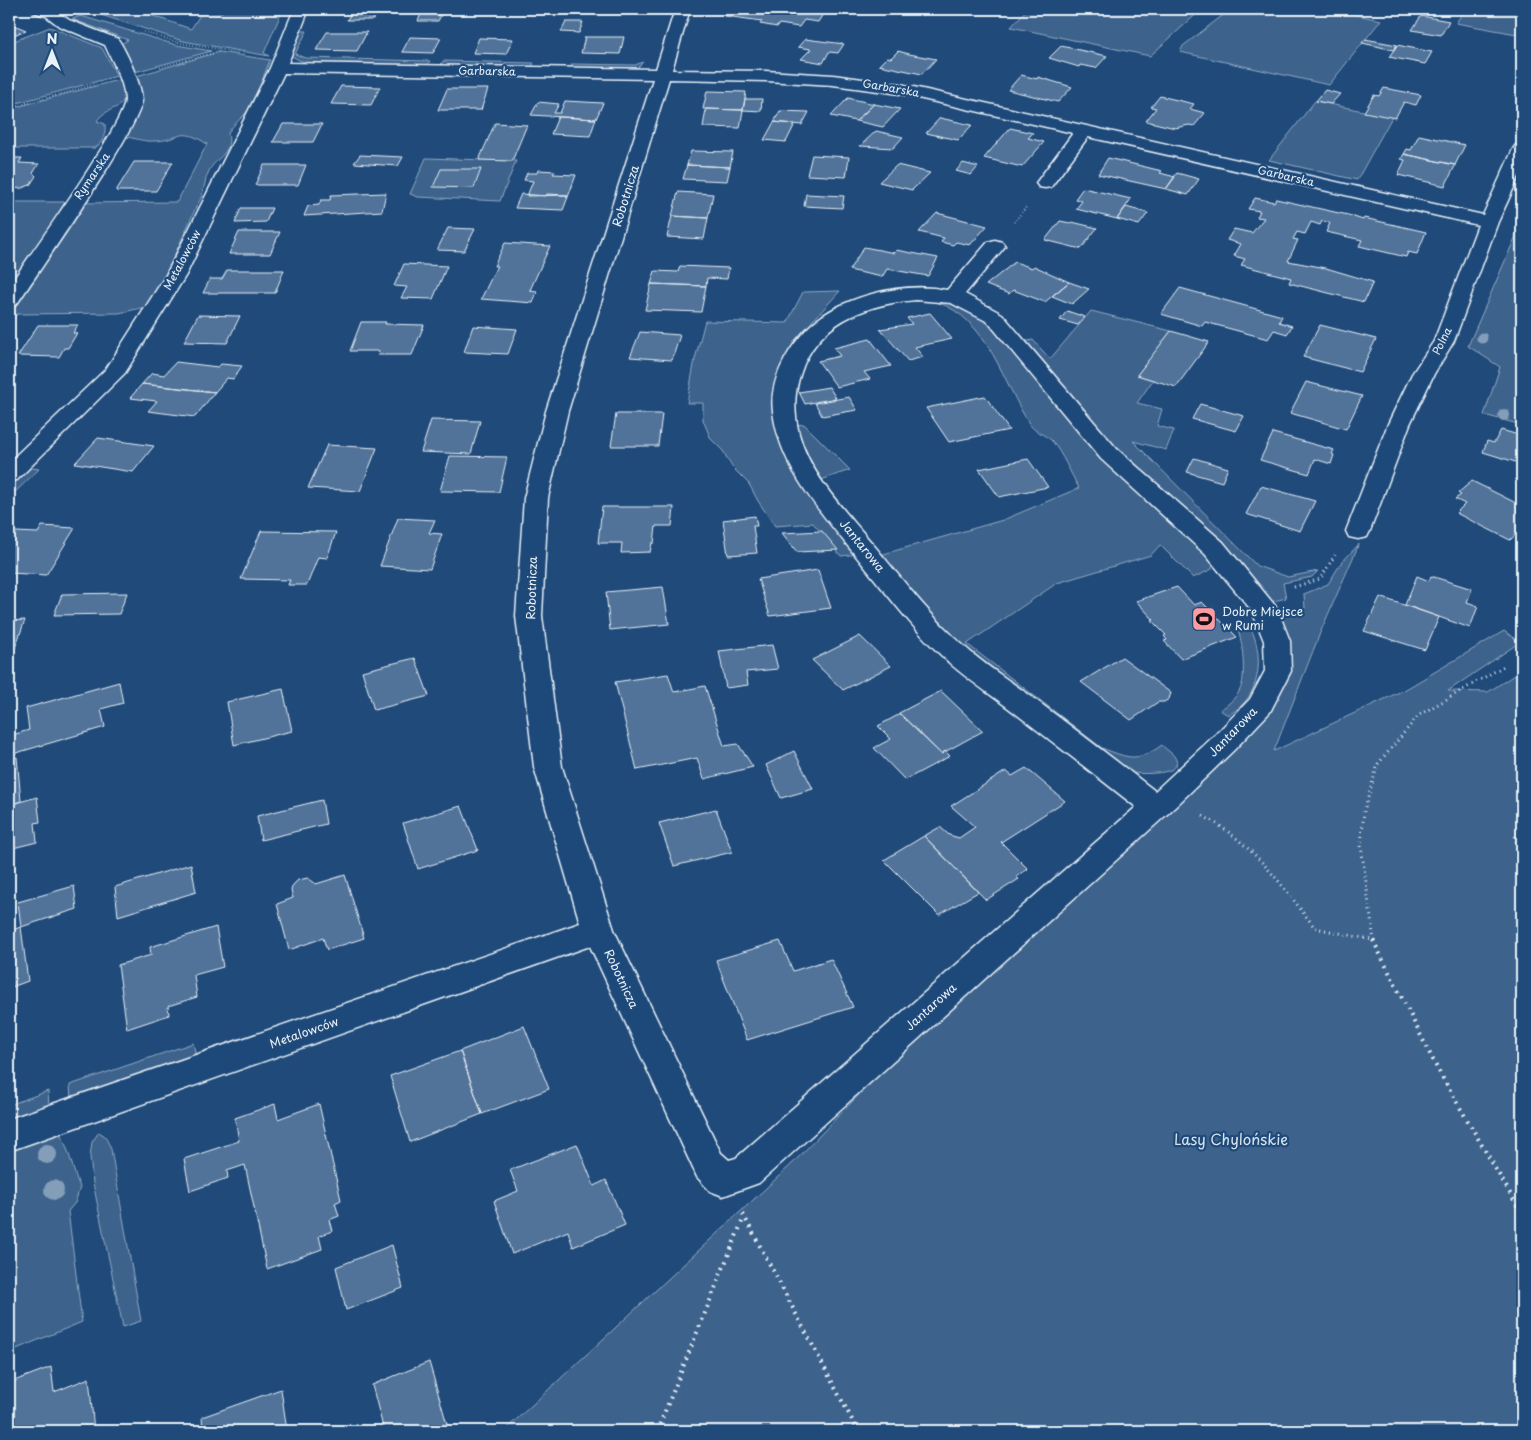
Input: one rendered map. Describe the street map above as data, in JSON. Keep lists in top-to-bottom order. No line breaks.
{"streets":{"street":["Garbarska","Rymarska","Robotnicza","Metalowców","Polna","Jantarowa"]},"crossings":[["Garbarska","Robotnicza"],["Garbarska","Metalowców"],["Garbarska","Polna"],["Robotnicza","Metalowców"],["Robotnicza","Jantarowa"]],"parks":["Lasy Chylońskie"],"places":{"sports":["Dobre Miejsce w Rumi"]},"north":"top"}
